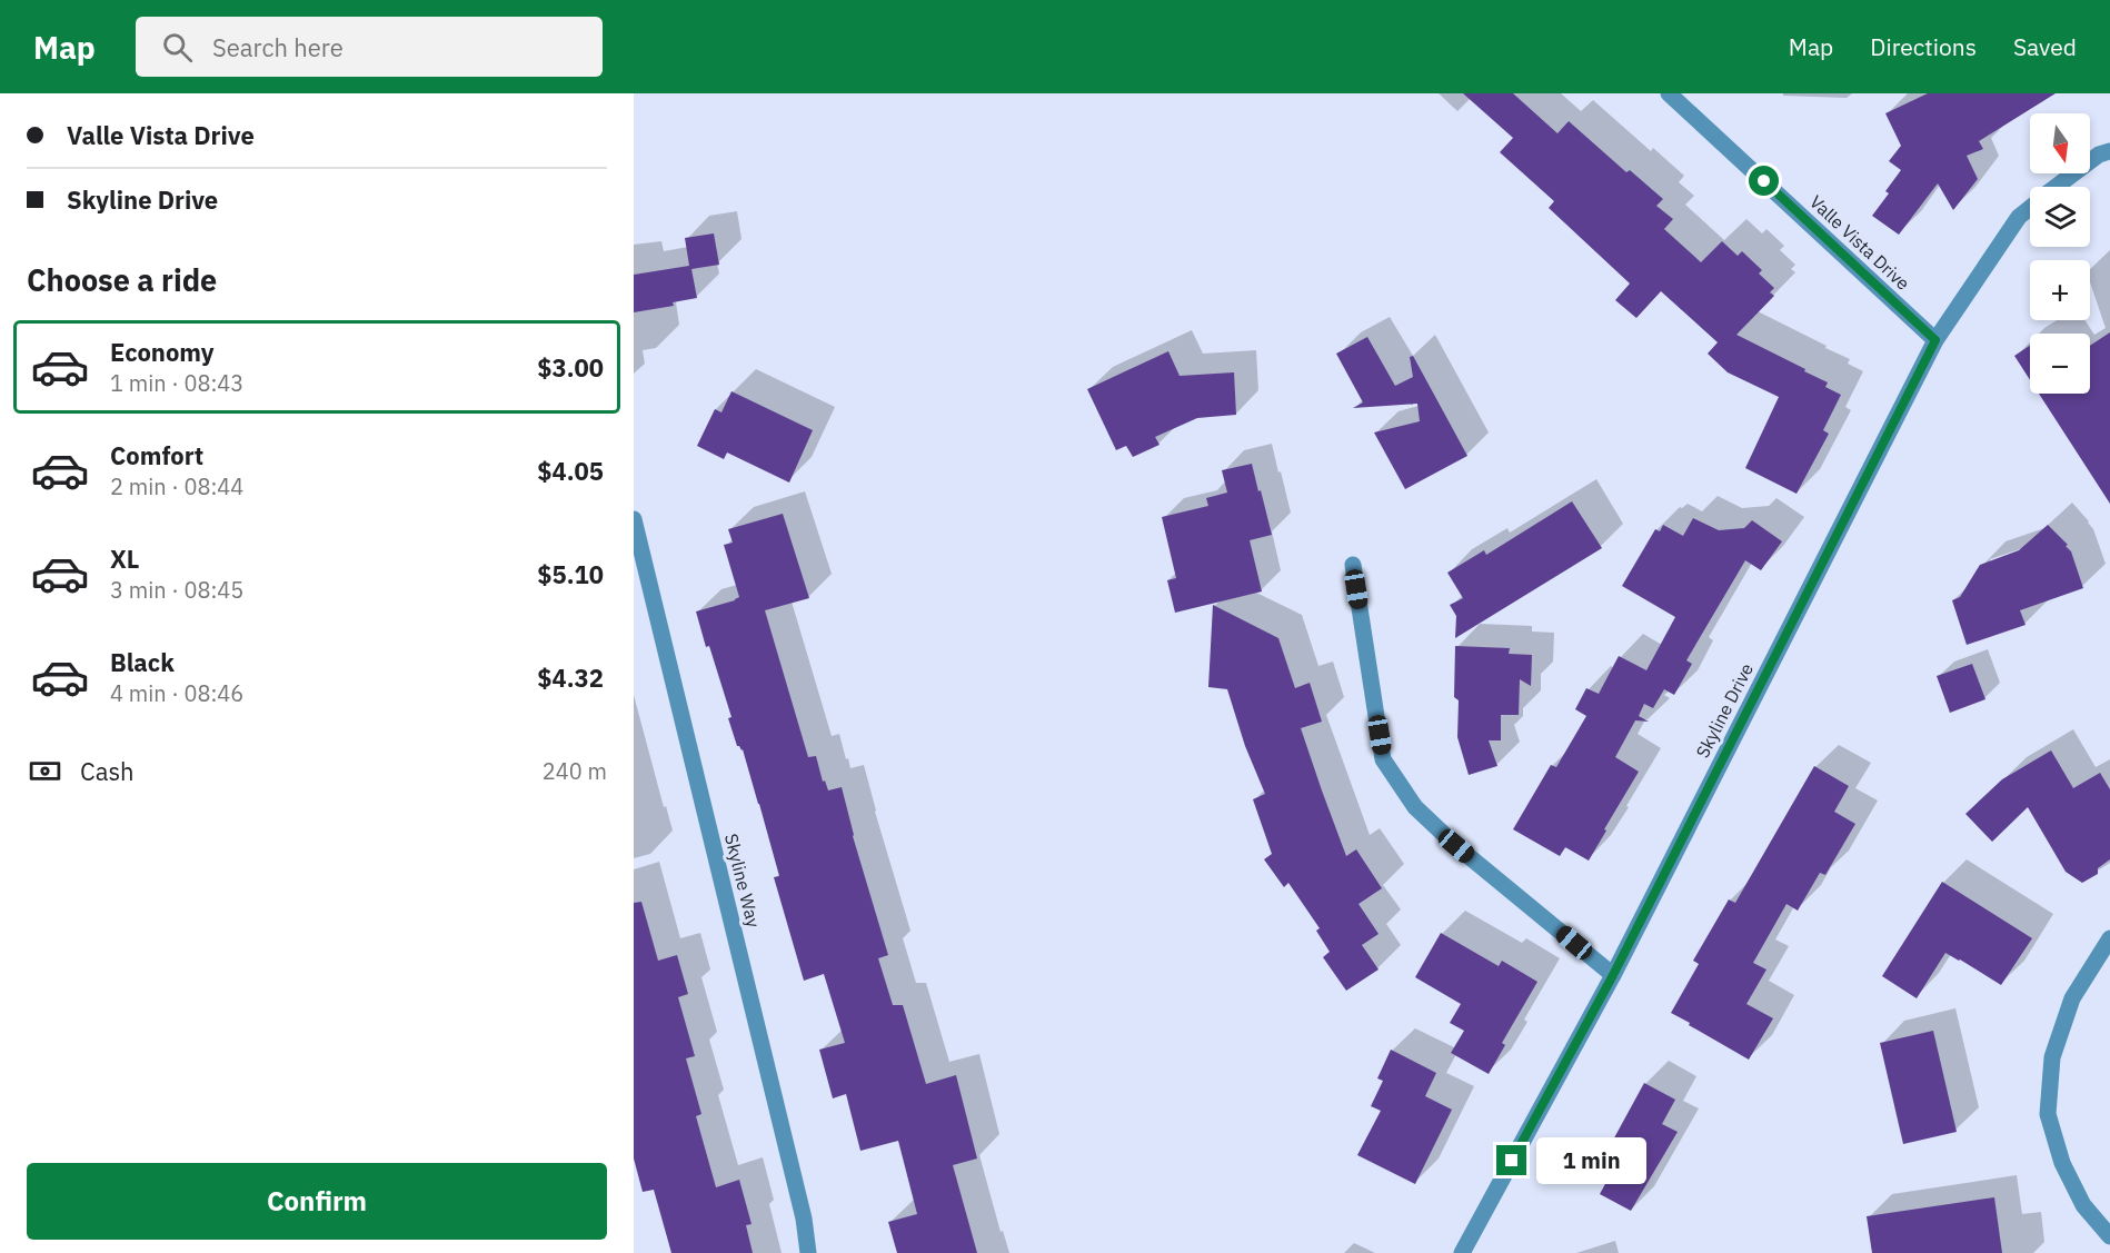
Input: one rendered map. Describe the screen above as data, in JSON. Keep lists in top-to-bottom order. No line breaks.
{"streets":{"street":["Valle Vista Drive","Skyline Drive","Skyline Way"]},"crossings":[["Valle Vista Drive","Skyline Drive"]],"north":"bottom","page":{"header":"Map","search":"Search here","nav":["Map","Directions","Saved"],"banner":["Valle Vista Drive","Skyline Drive"],"map_buttons":["+","−"],"heading":"Choose a ride","list":[{"name":"Economy","note":"1 min · 08:43","value":"$3.00"},{"name":"Comfort","note":"2 min · 08:44","value":"$4.05"},{"name":"XL","note":"3 min · 08:45","value":"$5.10"},{"name":"Black","note":"4 min · 08:46","value":"$4.32"}],"pay":["Cash","240 m"],"bubble":"1 min","buttons":"Confirm"}}
